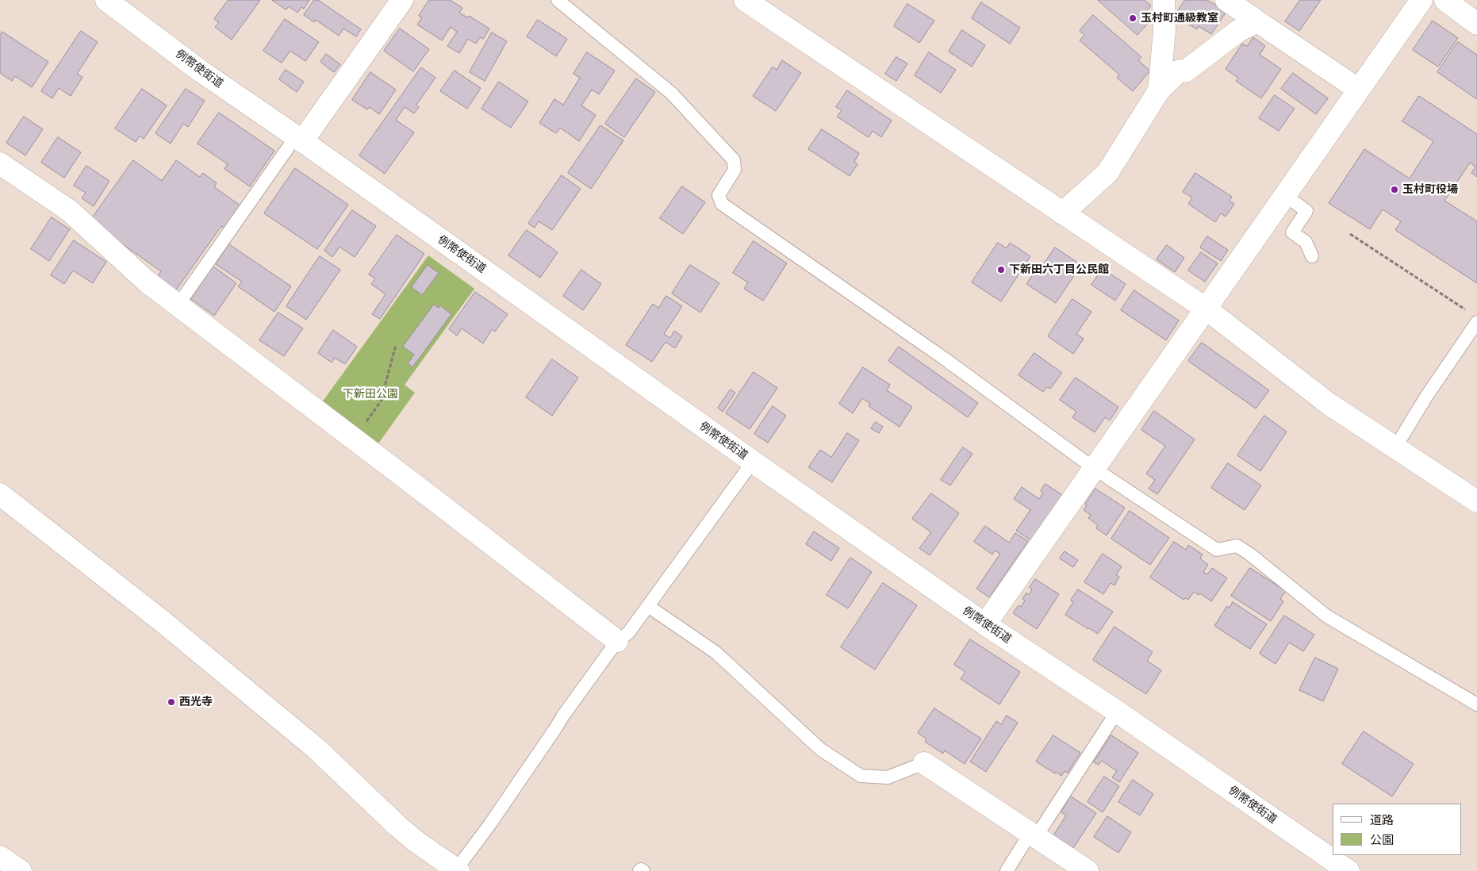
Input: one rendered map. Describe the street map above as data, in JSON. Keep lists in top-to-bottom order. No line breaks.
{"streets":{"street":["例幣使街道"]},"parks":["下新田公園"],"places":["玉村町通級教室","玉村町役場","下新田六丁目公民館","西光寺"],"legend":["道路","公園"]}
